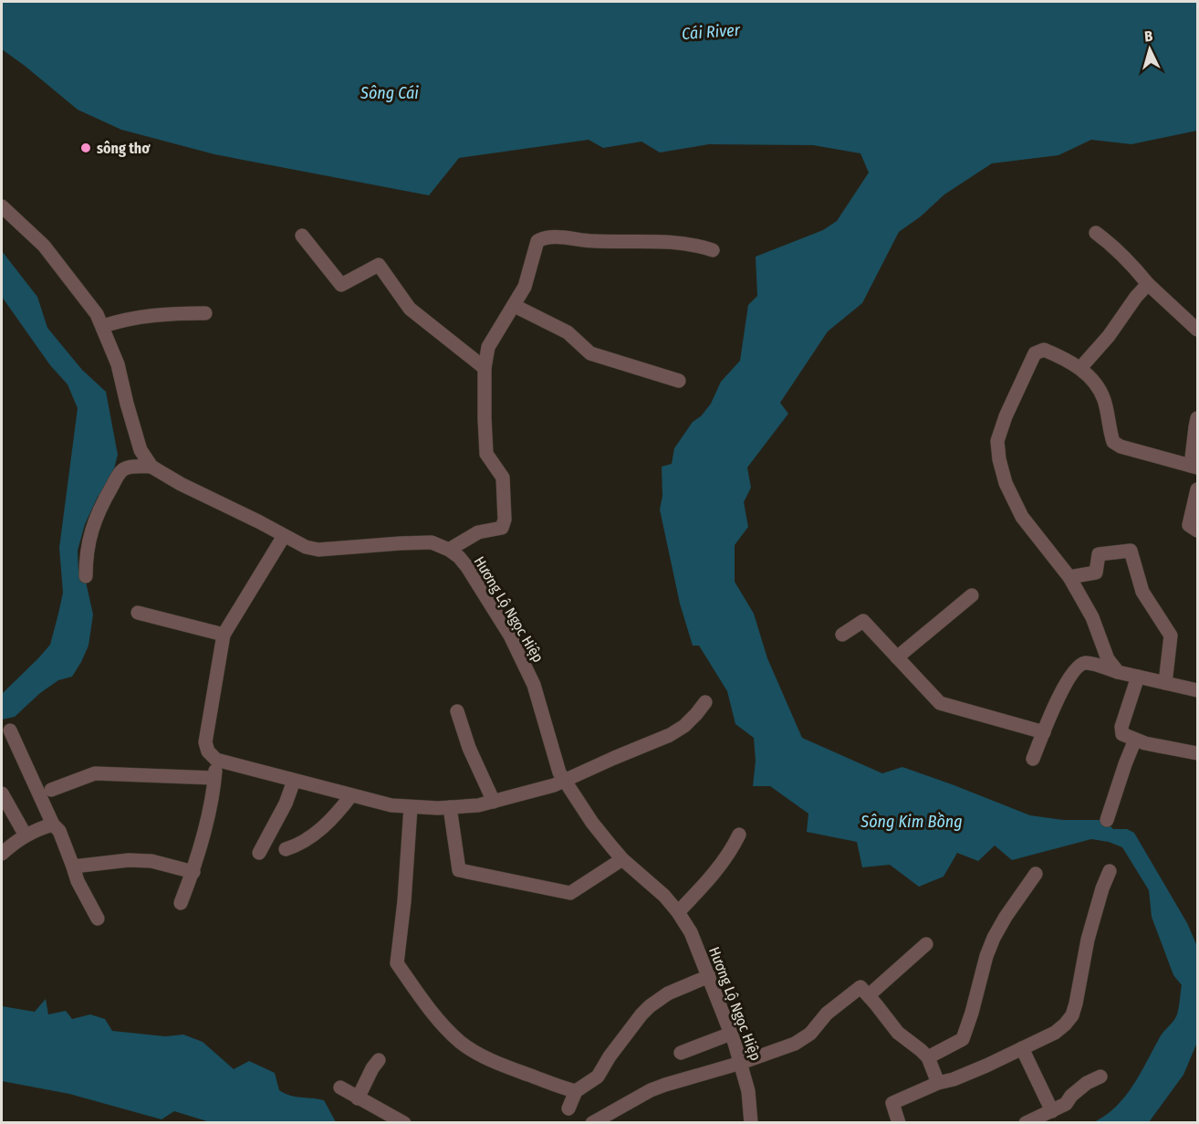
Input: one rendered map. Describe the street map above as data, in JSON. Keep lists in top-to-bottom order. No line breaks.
{"streets":{"street":["Hương Lộ Ngọc Hiệp"]},"water":["Cái River","Sông Cái","Sông Kim Bồng"],"places":["sông thơ"],"north":"top"}
